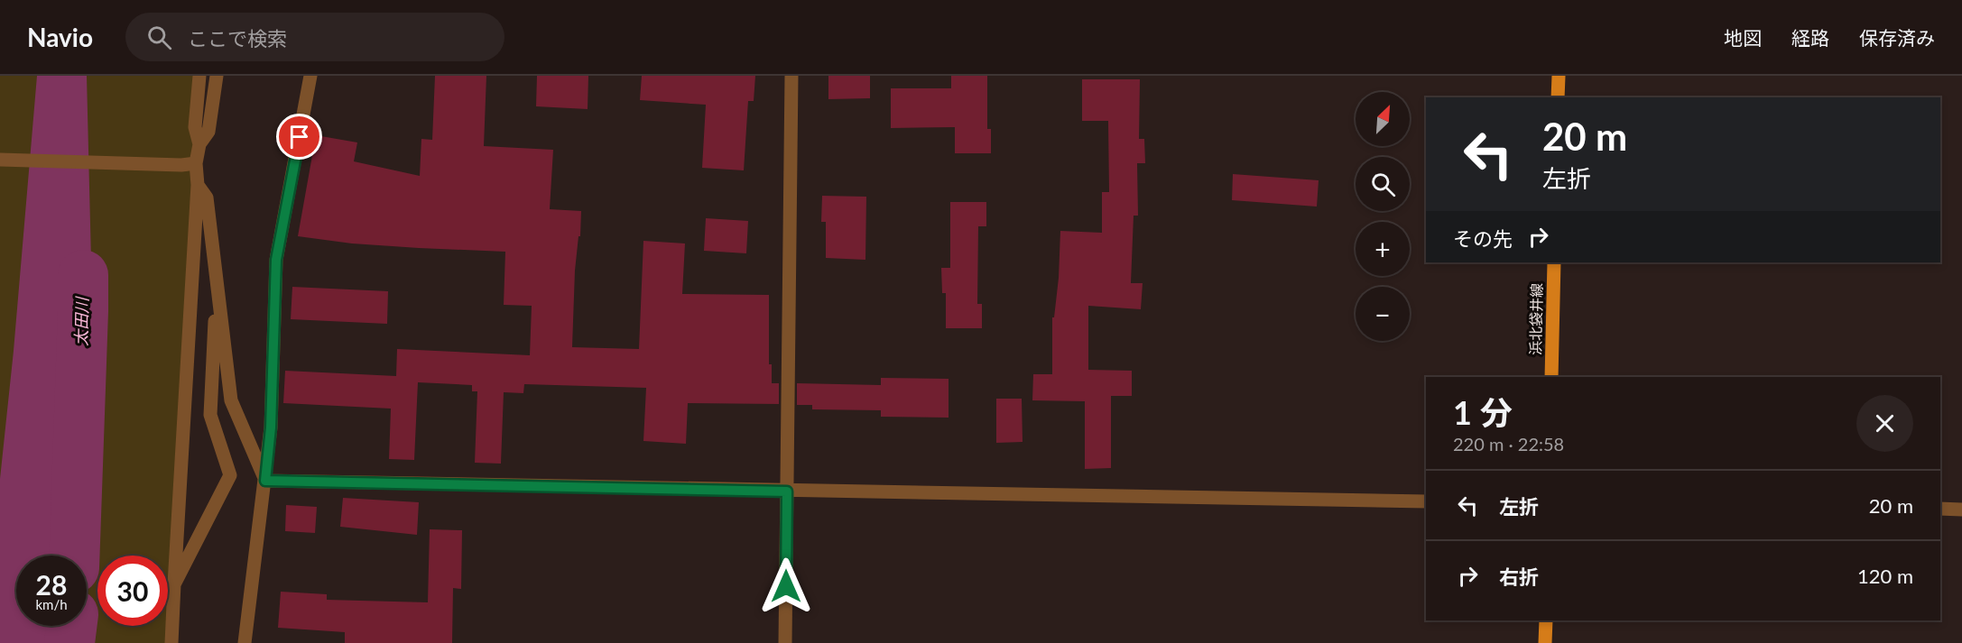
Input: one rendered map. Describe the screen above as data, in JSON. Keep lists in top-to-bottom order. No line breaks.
{"streets":{"main road":["浜北袋井線"]},"water":["太田川"],"north":"top right","page":{"header":"Navio","search":"ここで検索","nav":["地図","経路","保存済み"],"map_buttons":["+","−"],"turn":["20 m","左折"],"then":"その先","heading":["1 分","220 m · 22:58"],"list":[{"name":"左折","value":"20 m"},{"name":"右折","value":"120 m"}],"speed":"28 km/h","limit":"30"}}
